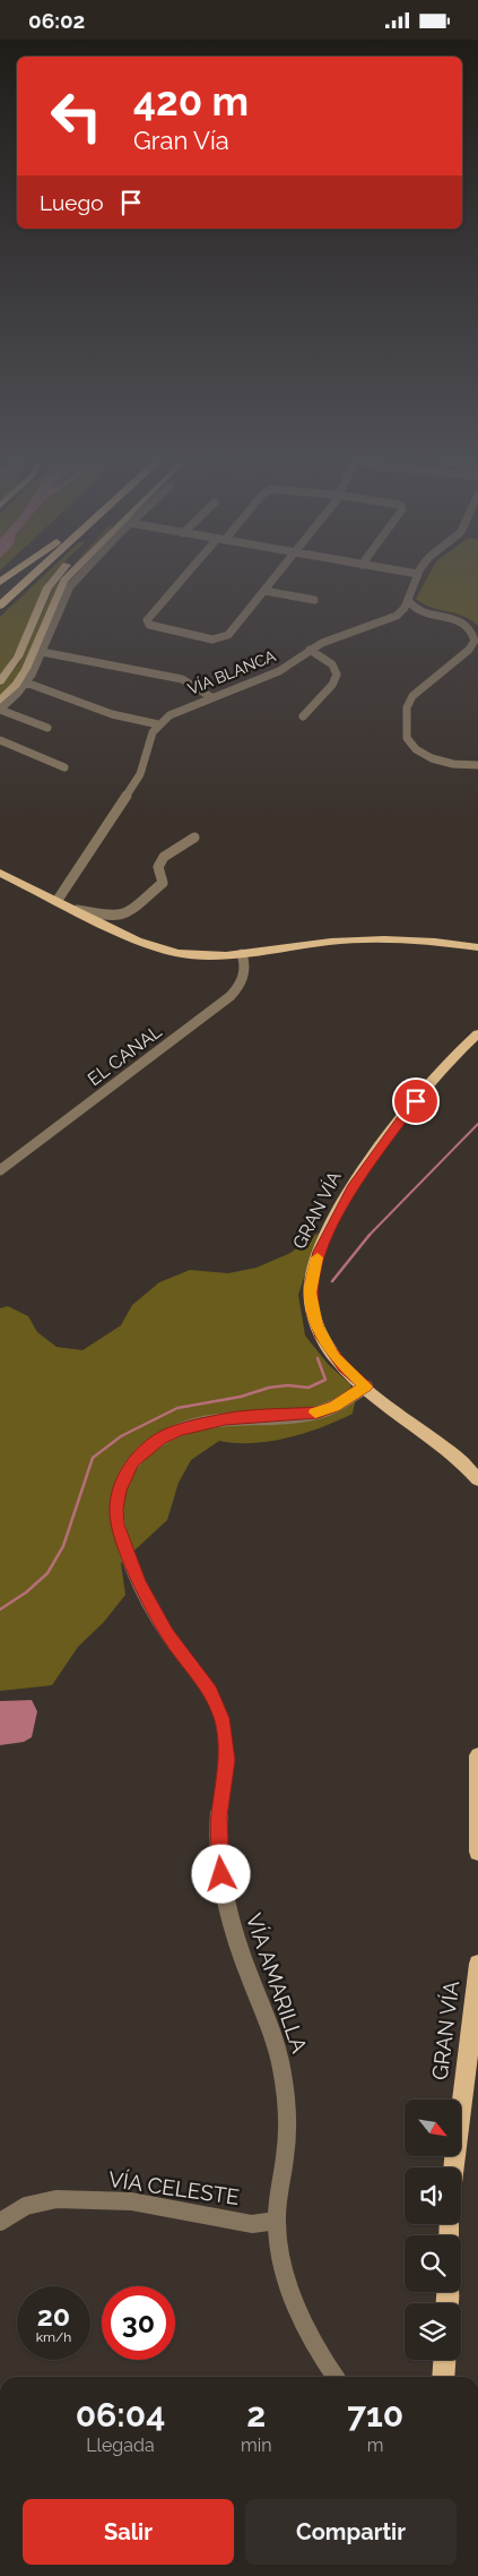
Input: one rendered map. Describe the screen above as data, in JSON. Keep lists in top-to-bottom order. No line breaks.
{"streets":{"main road":["GRAN VÍA"],"street":["VÍA BLANCA","EL CANAL","VÍA AMARILLA","VÍA CELESTE"]},"crossings":[["GRAN VÍA","VÍA AMARILLA"],["VÍA AMARILLA","VÍA CELESTE"]],"north":"bottom right","page":{"status":"06:02","turn":["420 m","Gran Vía"],"then":"Luego","speed":"20 km/h","limit":"30","eta":["06:04","Llegada","2","min","710","m"],"buttons":["Salir","Compartir"]}}
